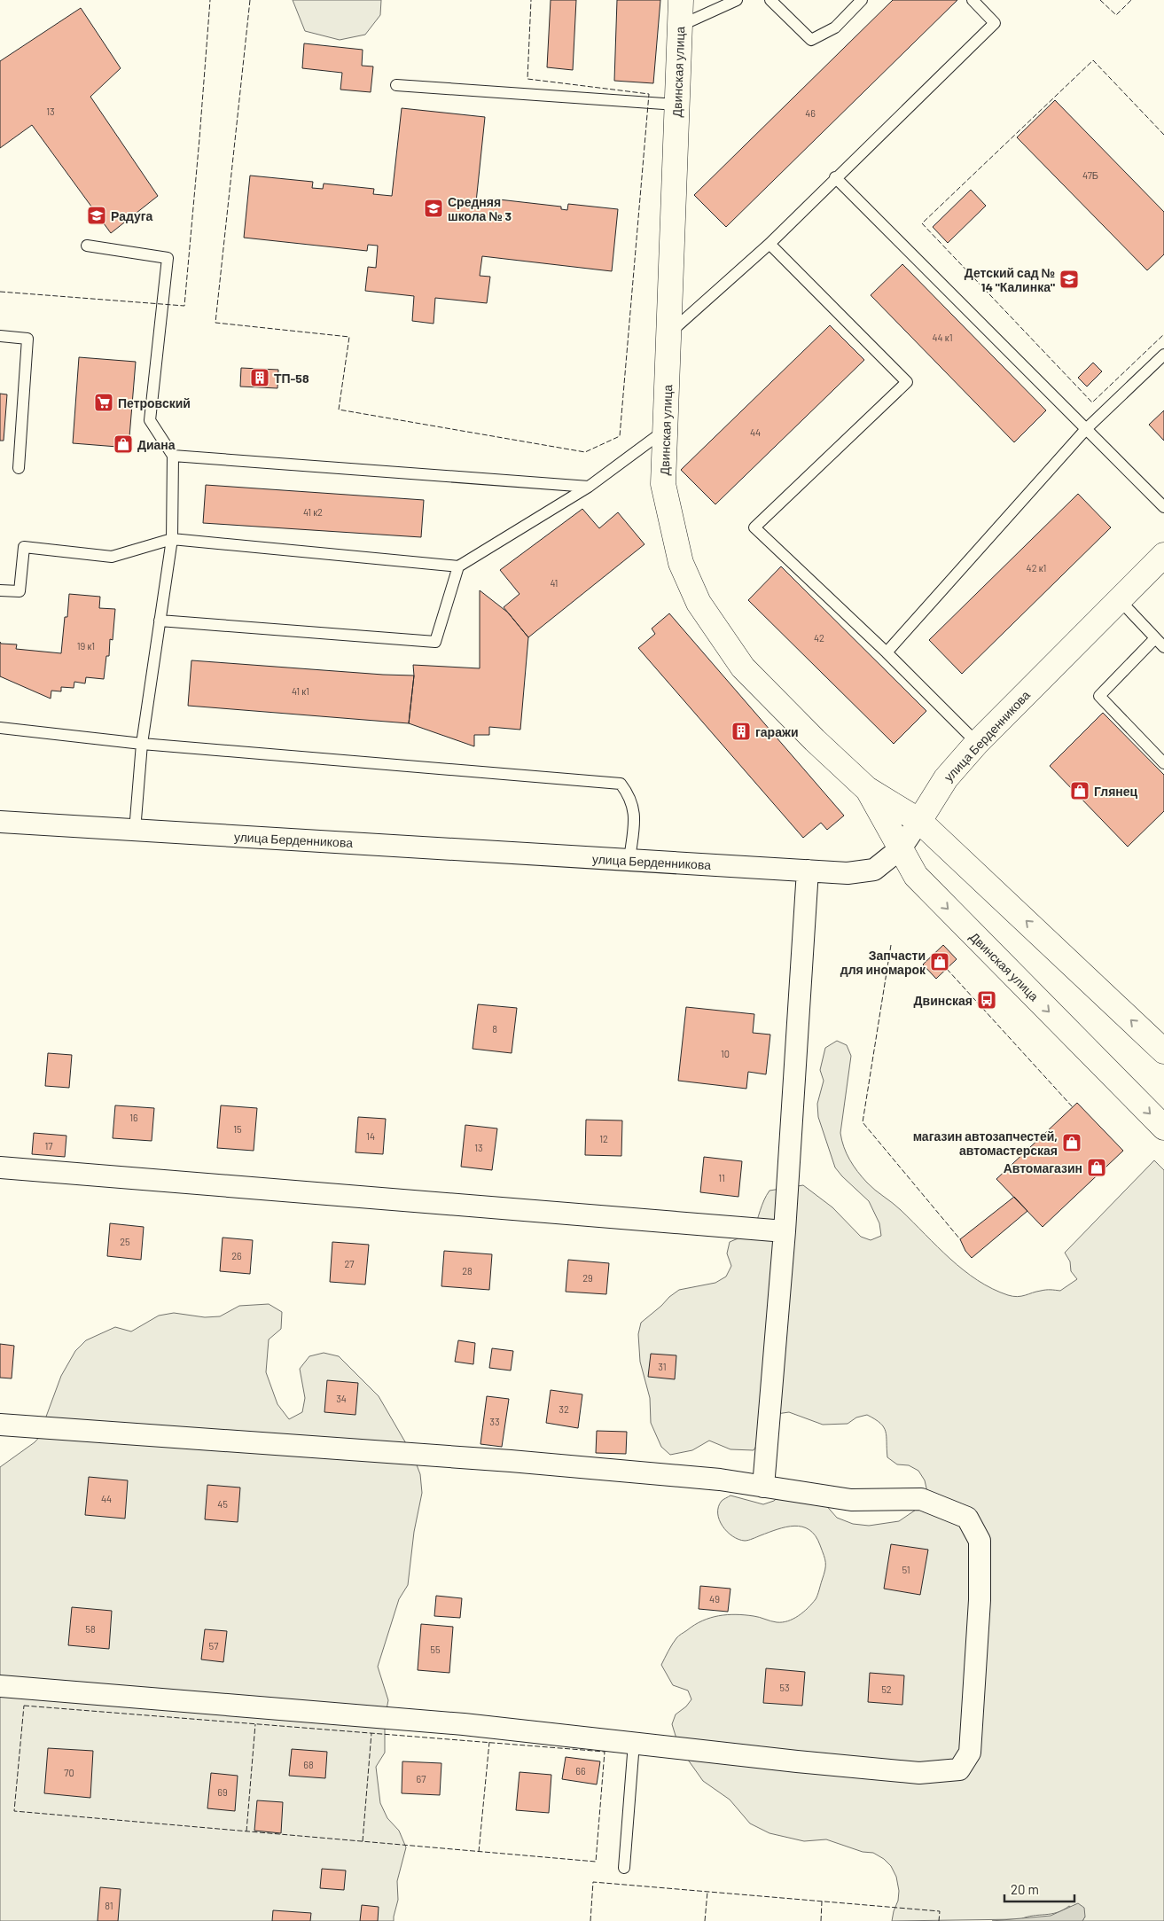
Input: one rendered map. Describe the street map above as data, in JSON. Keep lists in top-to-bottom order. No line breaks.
{"streets":{"street":["Двинская улица","улица Берденникова"]},"crossings":[["Двинская улица","улица Берденникова"]],"places":{"school or university":["Средняя школа № 3","Радуга","Детский сад № 14 \"Калинка\""],"building":["ТП-58","гаражи"],"supermarket":["Петровский"],"shop":["Диана","Глянец","Запчасти для иномарок","магазин автозапчестей, автомастерская","Автомагазин"],"bus stop":["Двинская"]},"house_numbers":["13","46","47Б","44 к1","44","41 к2","42 к1","41","42","19 к1","41 к1","8","10","16","15","14","12","17","13","11","25","26","27","28","29","31","34","32","33","44","45","51","49","58","57","55","53","52","68","66","70","67","69","81"],"scale_bar":"20 m"}
